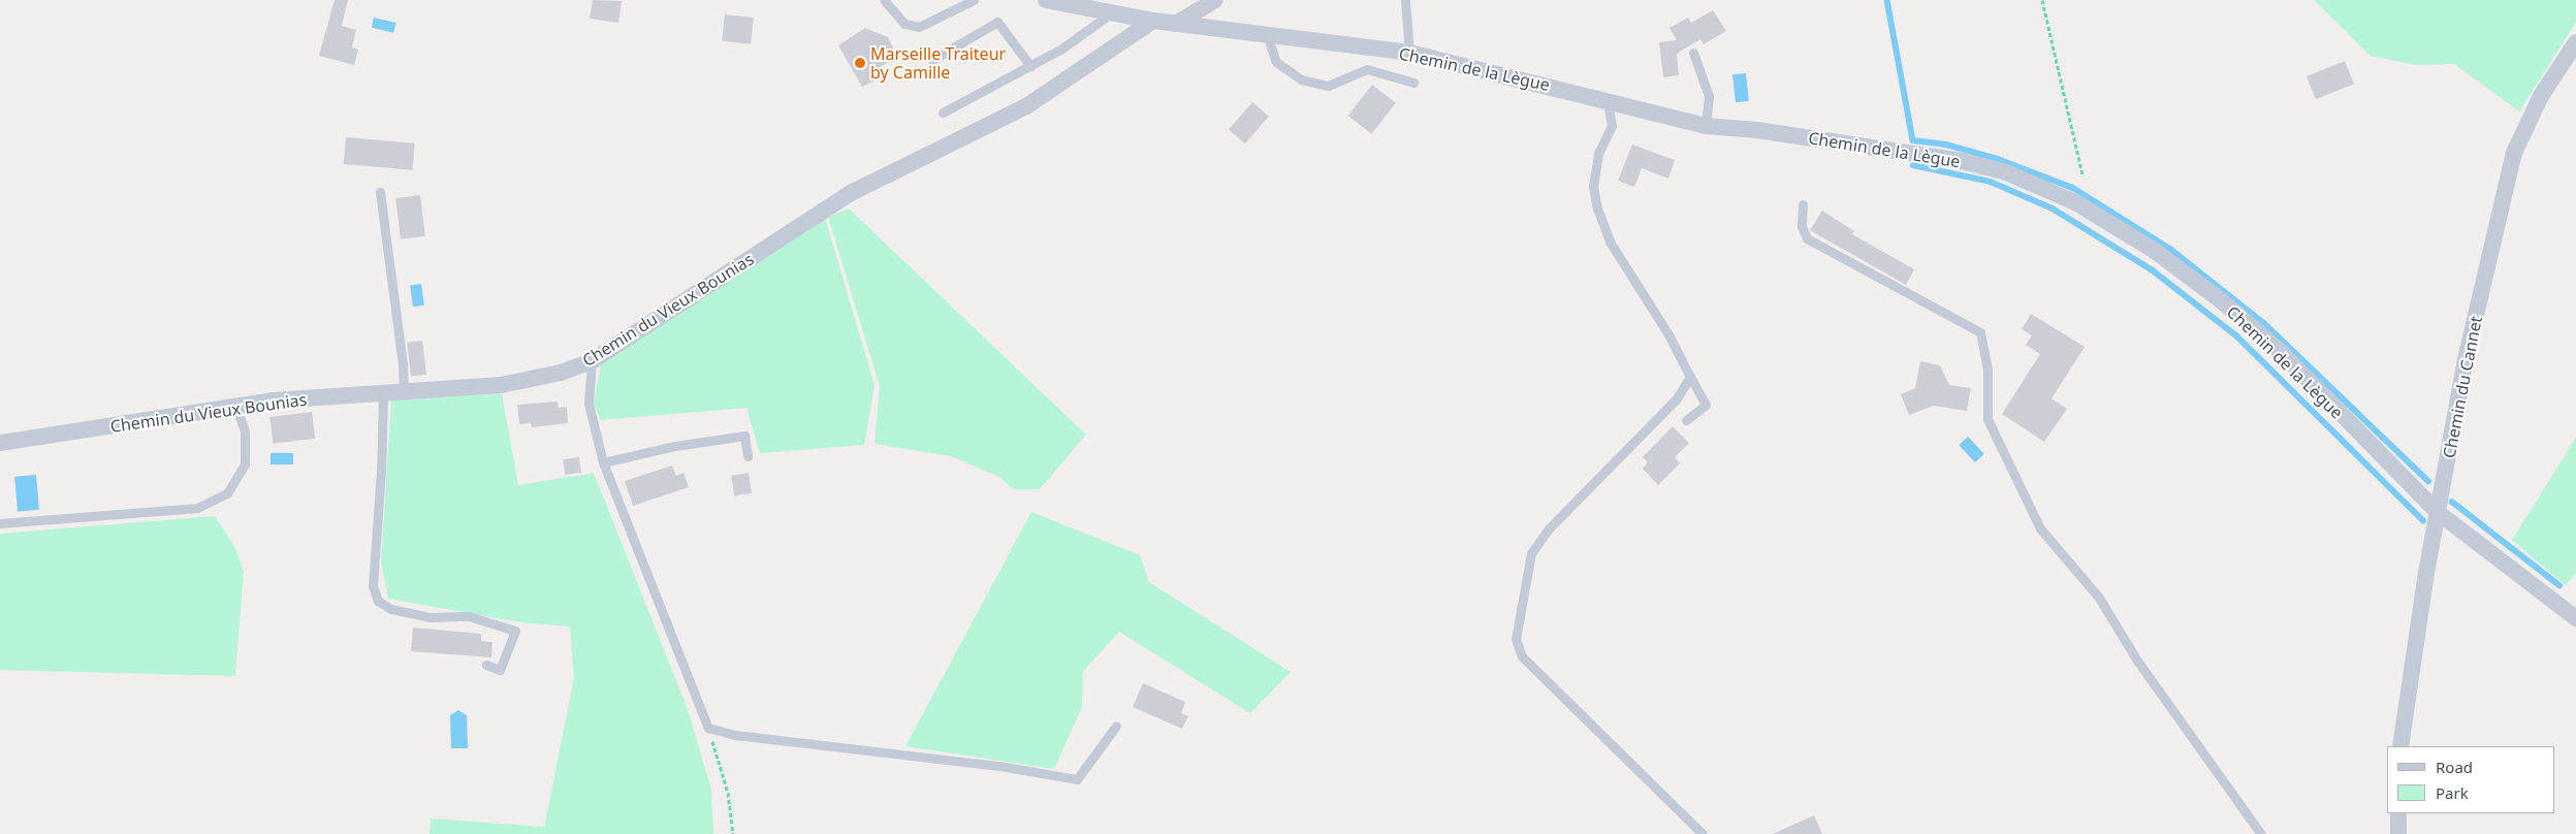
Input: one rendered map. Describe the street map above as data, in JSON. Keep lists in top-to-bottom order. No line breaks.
{"streets":{"street":["Chemin de la Lègue","Chemin du Vieux Bounias","Chemin du Cannet"]},"crossings":[["Chemin de la Lègue","Chemin du Vieux Bounias"],["Chemin de la Lègue","Chemin du Cannet"]],"places":["Marseille Traiteur by Camille"],"legend":["Road","Park"]}
